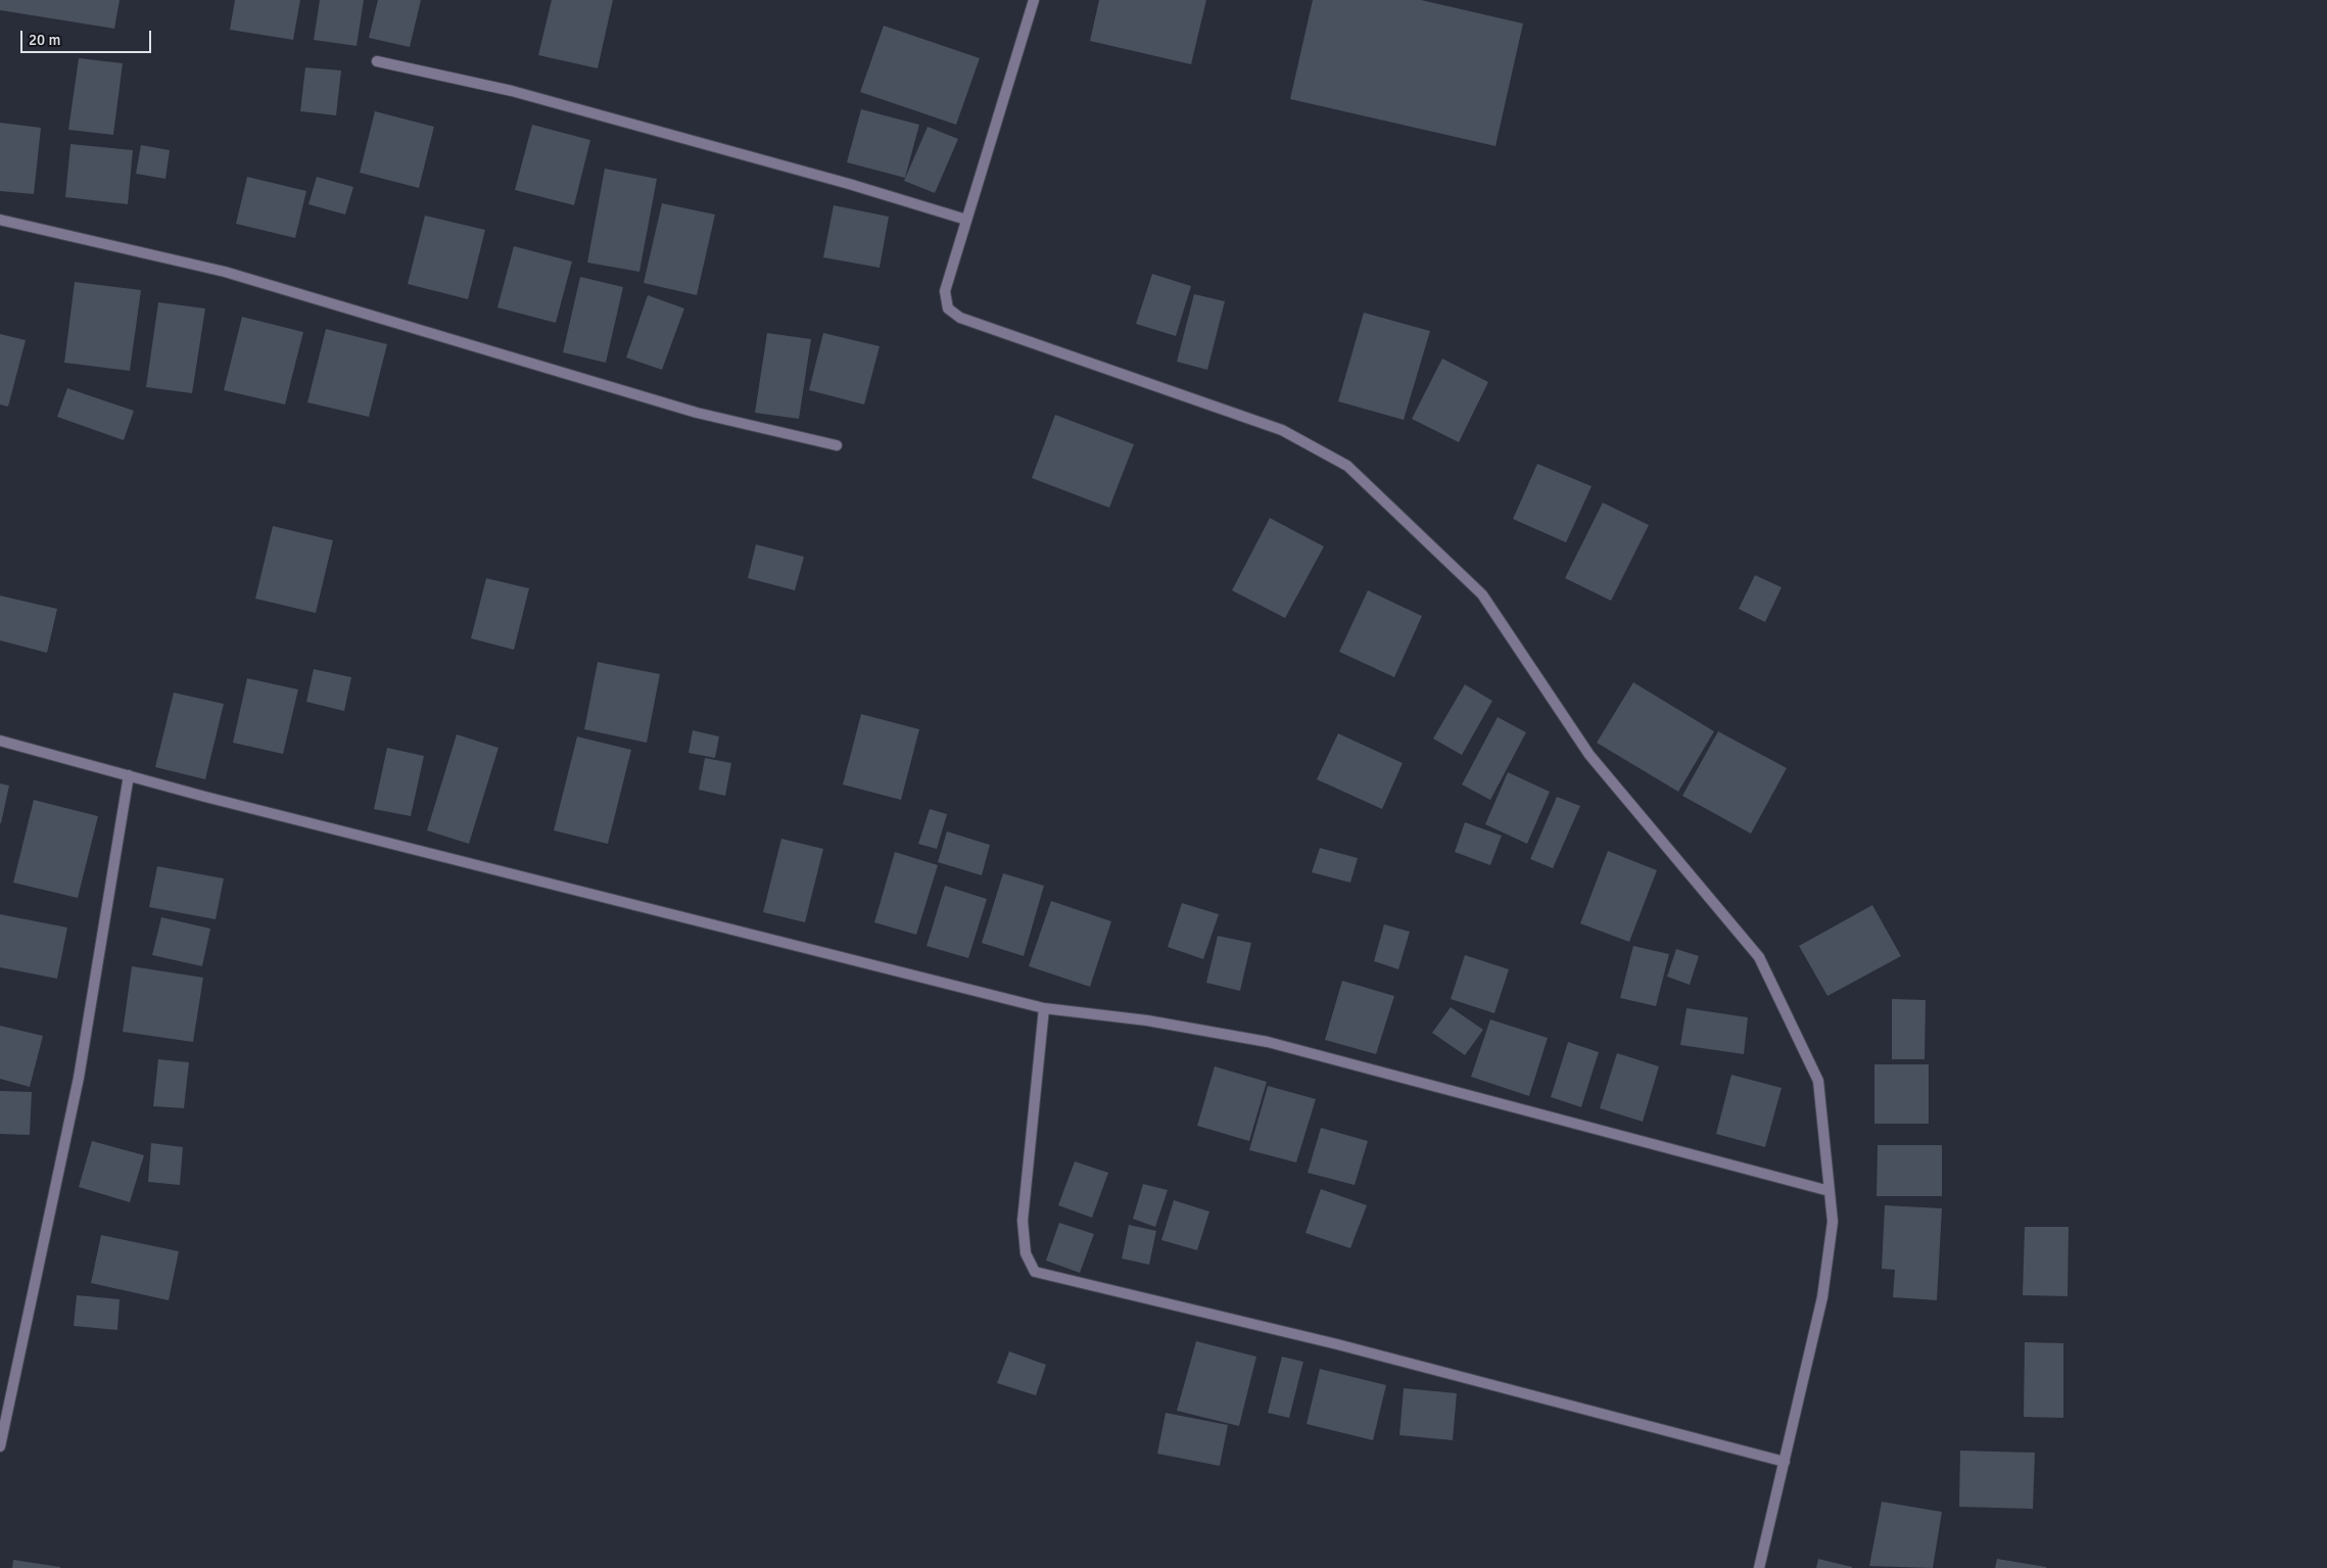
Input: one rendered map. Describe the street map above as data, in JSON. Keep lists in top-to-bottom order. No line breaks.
{"scale_bar":"20 m"}
